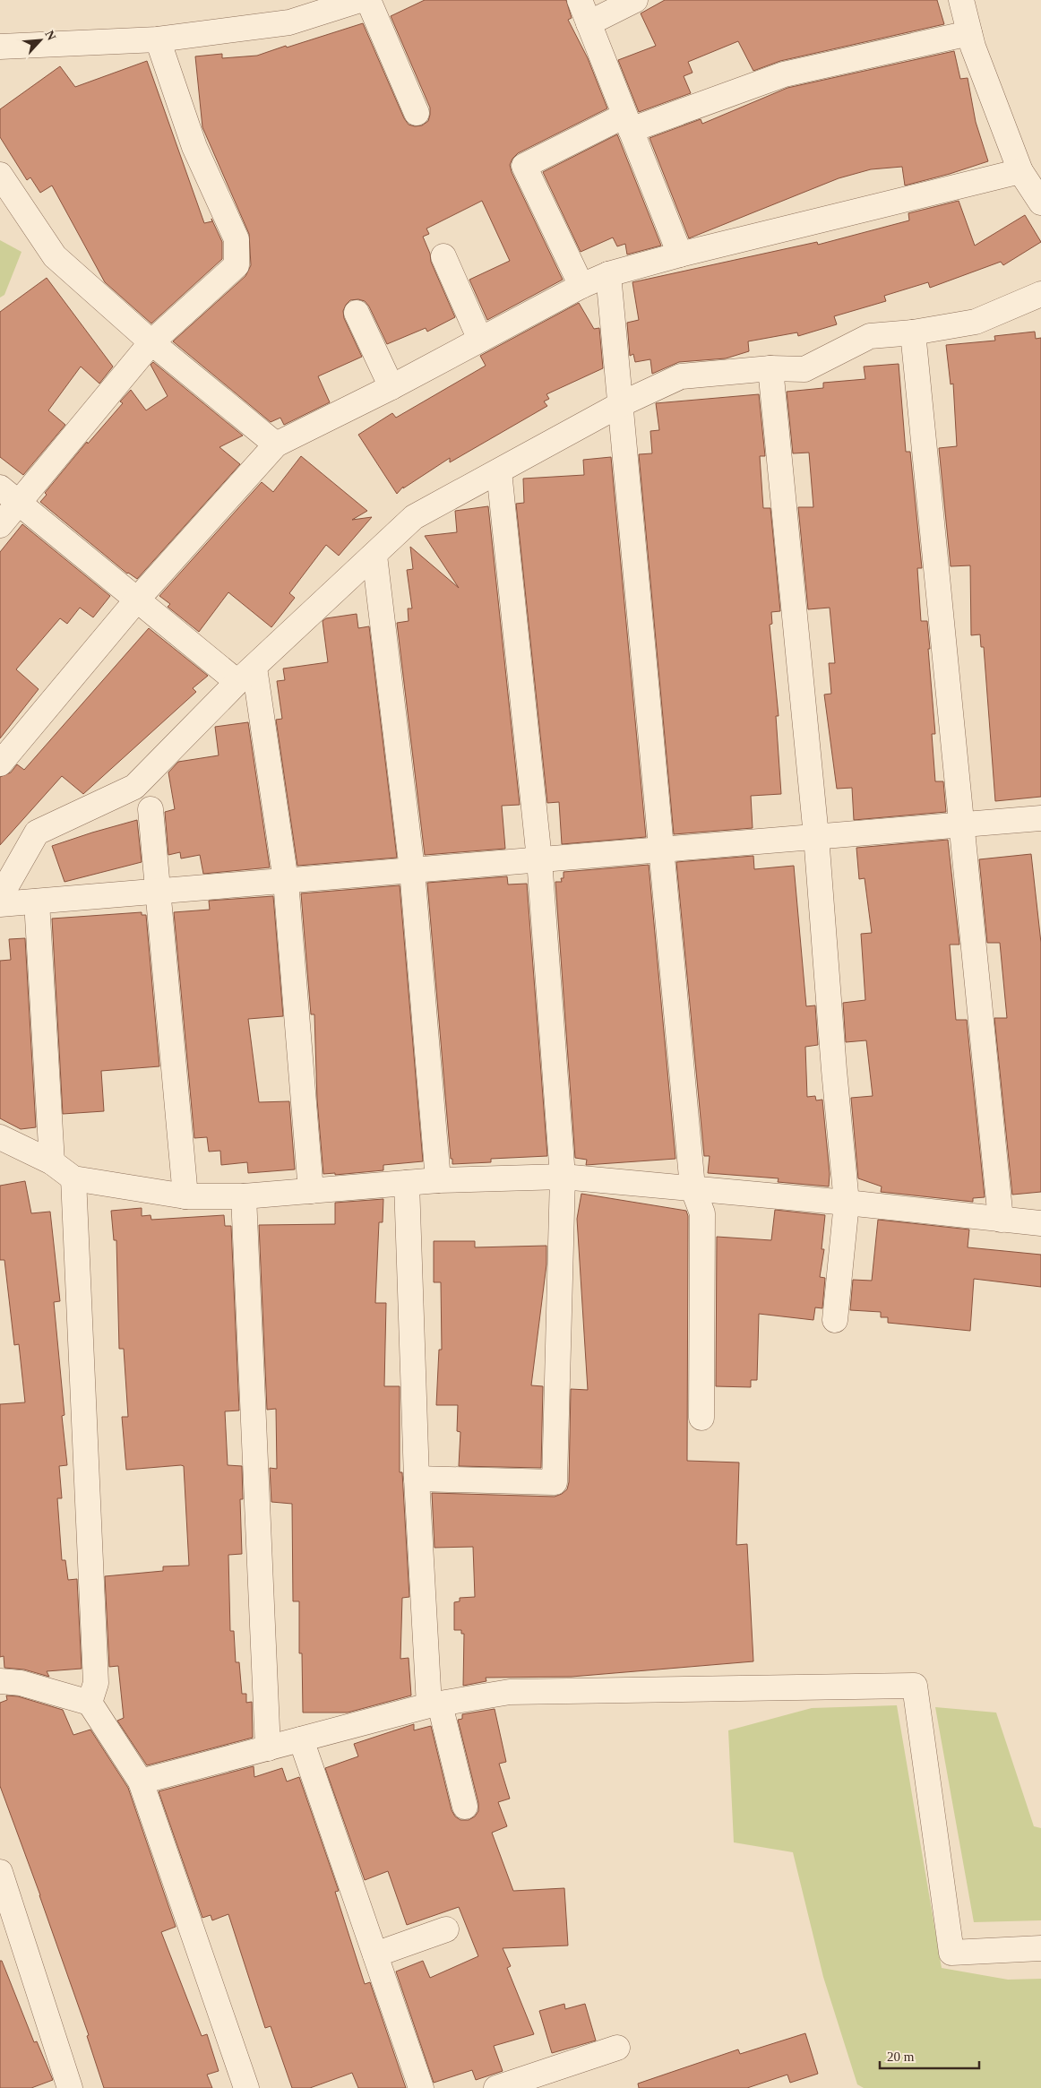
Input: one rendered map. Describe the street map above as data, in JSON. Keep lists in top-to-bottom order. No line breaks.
{"scale_bar":"20 m","north":"top right"}
